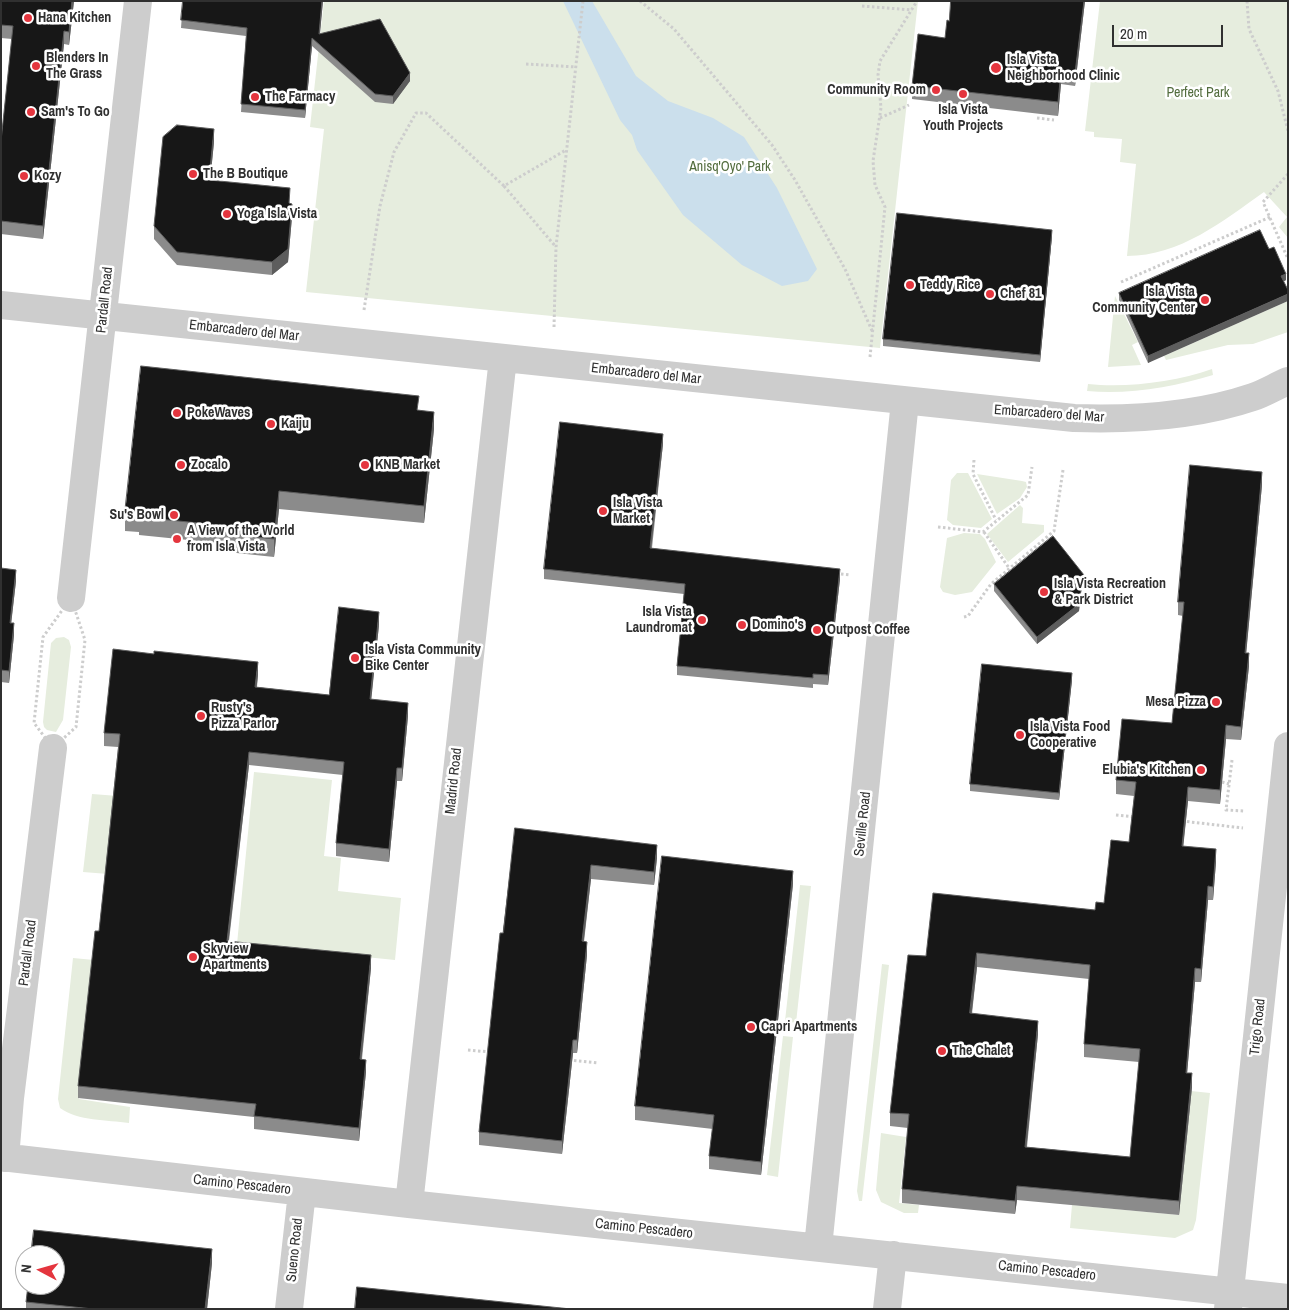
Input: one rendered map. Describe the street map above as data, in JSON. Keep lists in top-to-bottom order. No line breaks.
{"streets":{"street":["Pardall Road","Embarcadero del Mar","Madrid Road","Seville Road","Trigo Road","Camino Pescadero","Sueno Road"]},"crossings":[["Pardall Road","Embarcadero del Mar"],["Pardall Road","Camino Pescadero"],["Embarcadero del Mar","Madrid Road"],["Embarcadero del Mar","Seville Road"],["Madrid Road","Camino Pescadero"],["Seville Road","Camino Pescadero"],["Trigo Road","Camino Pescadero"],["Camino Pescadero","Sueno Road"]],"parks":["Perfect Park","Anisq'Oyo' Park"],"places":["Hana Kitchen","Blenders In The Grass","Isla Vista Neighborhood Clinic","Community Room","Isla Vista Youth Projects","The Farmacy","Sam's To Go","The B Boutique","Kozy","Yoga Isla Vista","Teddy Rice","Chef 81","Isla Vista Community Center","PokeWaves","Kaiju","Zocalo","KNB Market","Isla Vista Market","Su's Bowl","A View of the World from Isla Vista","Isla Vista Recreation & Park District","Isla Vista Laundromat","Domino's","Outpost Coffee","Isla Vista Community Bike Center","Mesa Pizza","Rusty's Pizza Parlor","Isla Vista Food Cooperative","Elubia's Kitchen","Skyview Apartments","Capri Apartments","The Chalet"],"scale_bar":"20 m","north":"left"}
